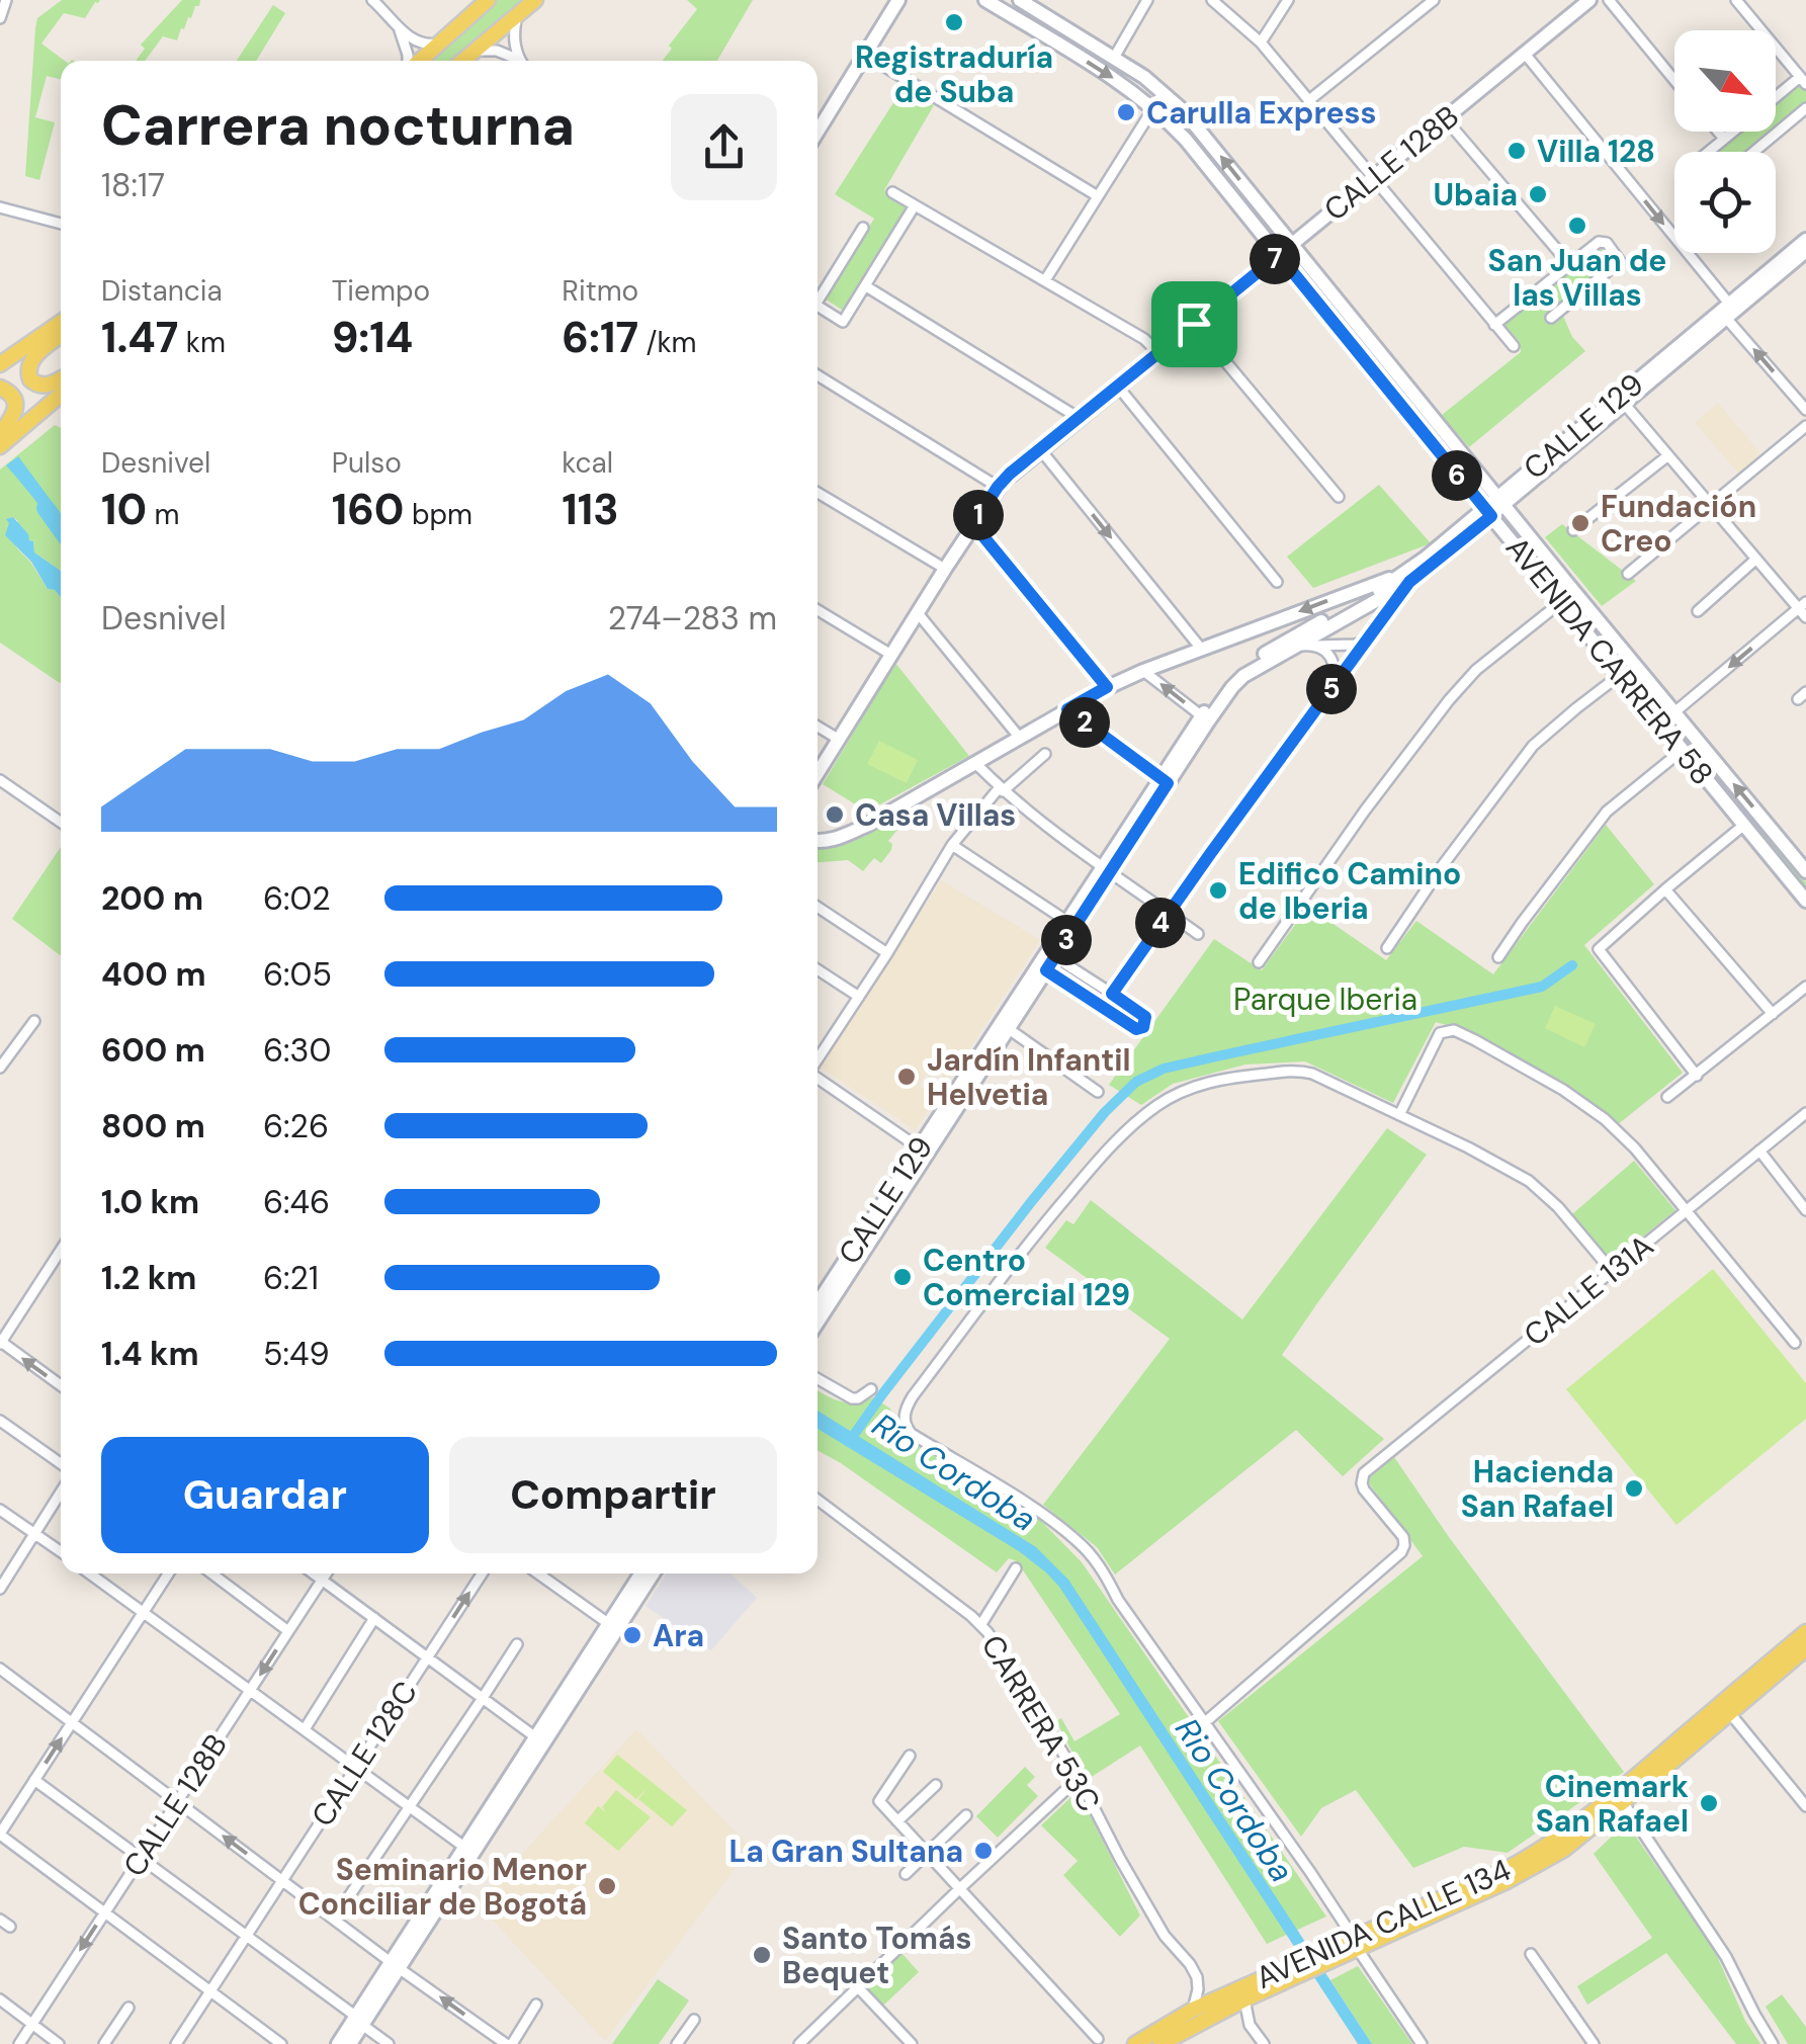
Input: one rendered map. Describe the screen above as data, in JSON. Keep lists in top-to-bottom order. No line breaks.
{"streets":{"main road":["CALLE 128B","CALLE 129","AVENIDA CARRERA 58","AVENIDA CALLE 134"],"street":["CALLE 131A","CARRERA 53C","CALLE 128C"]},"crossings":[["CALLE 128B","AVENIDA CARRERA 58"],["CALLE 129","AVENIDA CARRERA 58"],["CARRERA 53C","AVENIDA CALLE 134"]],"water":["Río Cordoba","Rio Cordoba"],"parks":["Parque Iberia"],"places":["Registraduría de Suba","Carulla Express","Villa 128","Ubaia","San Juan de las Villas","Fundación Creo","Casa Villas","Edifico Camino de Iberia","Jardín Infantil Helvetia","Centro Comercial 129","Hacienda San Rafael","Ara","Cinemark San Rafael","La Gran Sultana","Seminario Menor Conciliar de Bogotá","Santo Tomás Bequet"],"north":"bottom right","page":{"heading":["Carrera nocturna","18:17"],"stats":[["Distancia","1.47 km"],["Tiempo","9:14"],["Ritmo","6:17 /km"],["Desnivel","10 m"],["Pulso","160 bpm"],["kcal","113"]],"pins":["7","6","1","5","2","4","3"],"chart":["Desnivel","274–283 m"],"list":[{"name":"200 m","note":"6:02"},{"name":"400 m","note":"6:05"},{"name":"600 m","note":"6:30"},{"name":"800 m","note":"6:26"},{"name":"1.0 km","note":"6:46"},{"name":"1.2 km","note":"6:21"},{"name":"1.4 km","note":"5:49"}],"buttons":["Guardar","Compartir"]}}
